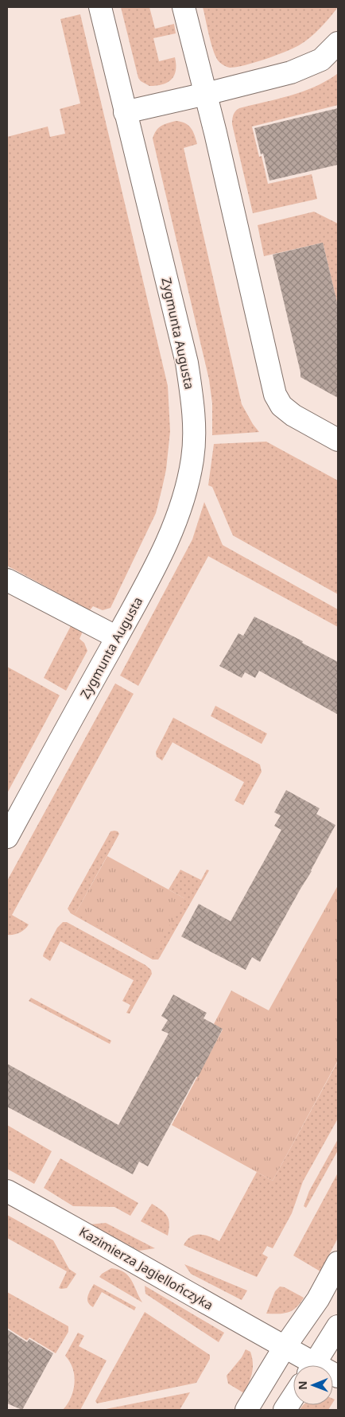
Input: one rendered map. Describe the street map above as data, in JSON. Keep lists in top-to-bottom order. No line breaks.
{"streets":{"street":["Zygmunta Augusta","Kazimierza Jagiellończyka"]},"north":"left"}
